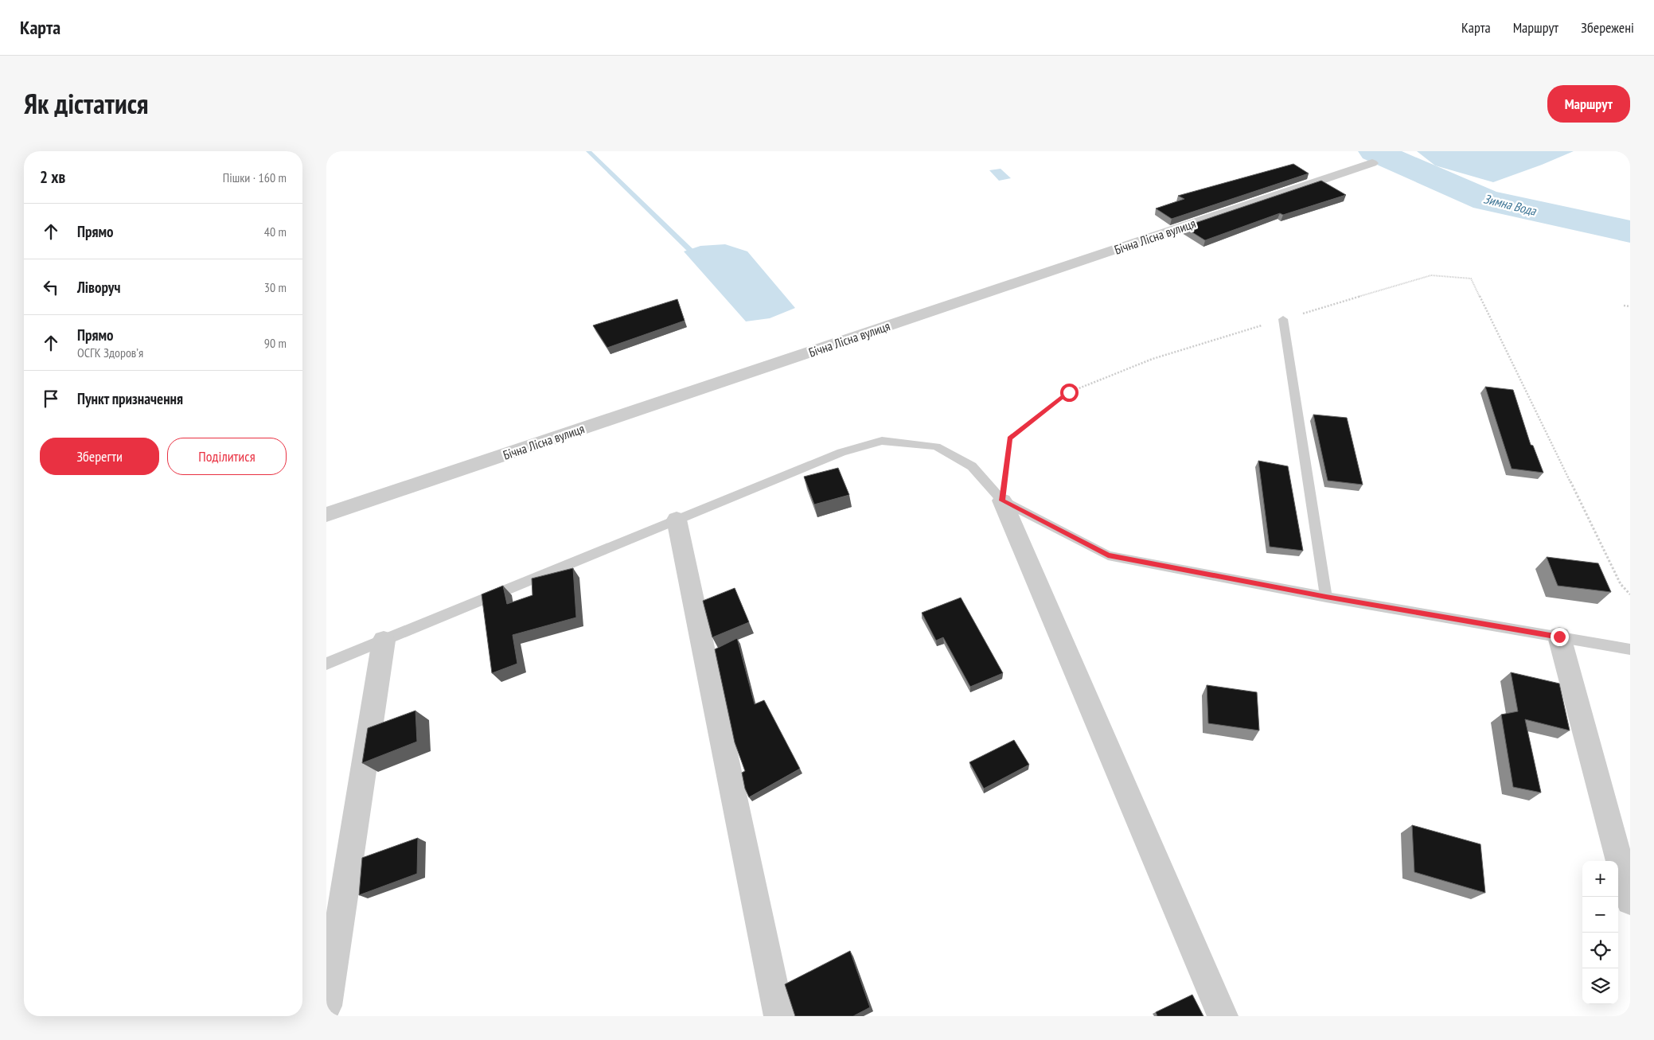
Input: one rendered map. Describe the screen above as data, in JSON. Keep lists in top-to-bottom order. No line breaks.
{"streets":{"street":["Бічна Лісна вулиця"]},"water":["Зимна Вода"],"page":{"header":"Карта","nav":["Карта","Маршрут","Збережені"],"title":"Як дістатися","buttons":["Маршрут",["Зберегти","Поділитися"]],"heading":["2 хв","Пішки · 160 m"],"list":[["Прямо","40 m"],["Ліворуч","30 m"],["Прямо","ОСГК Здоровʼя","90 m"],"Пункт призначення"],"map_buttons":["+","−"]}}
